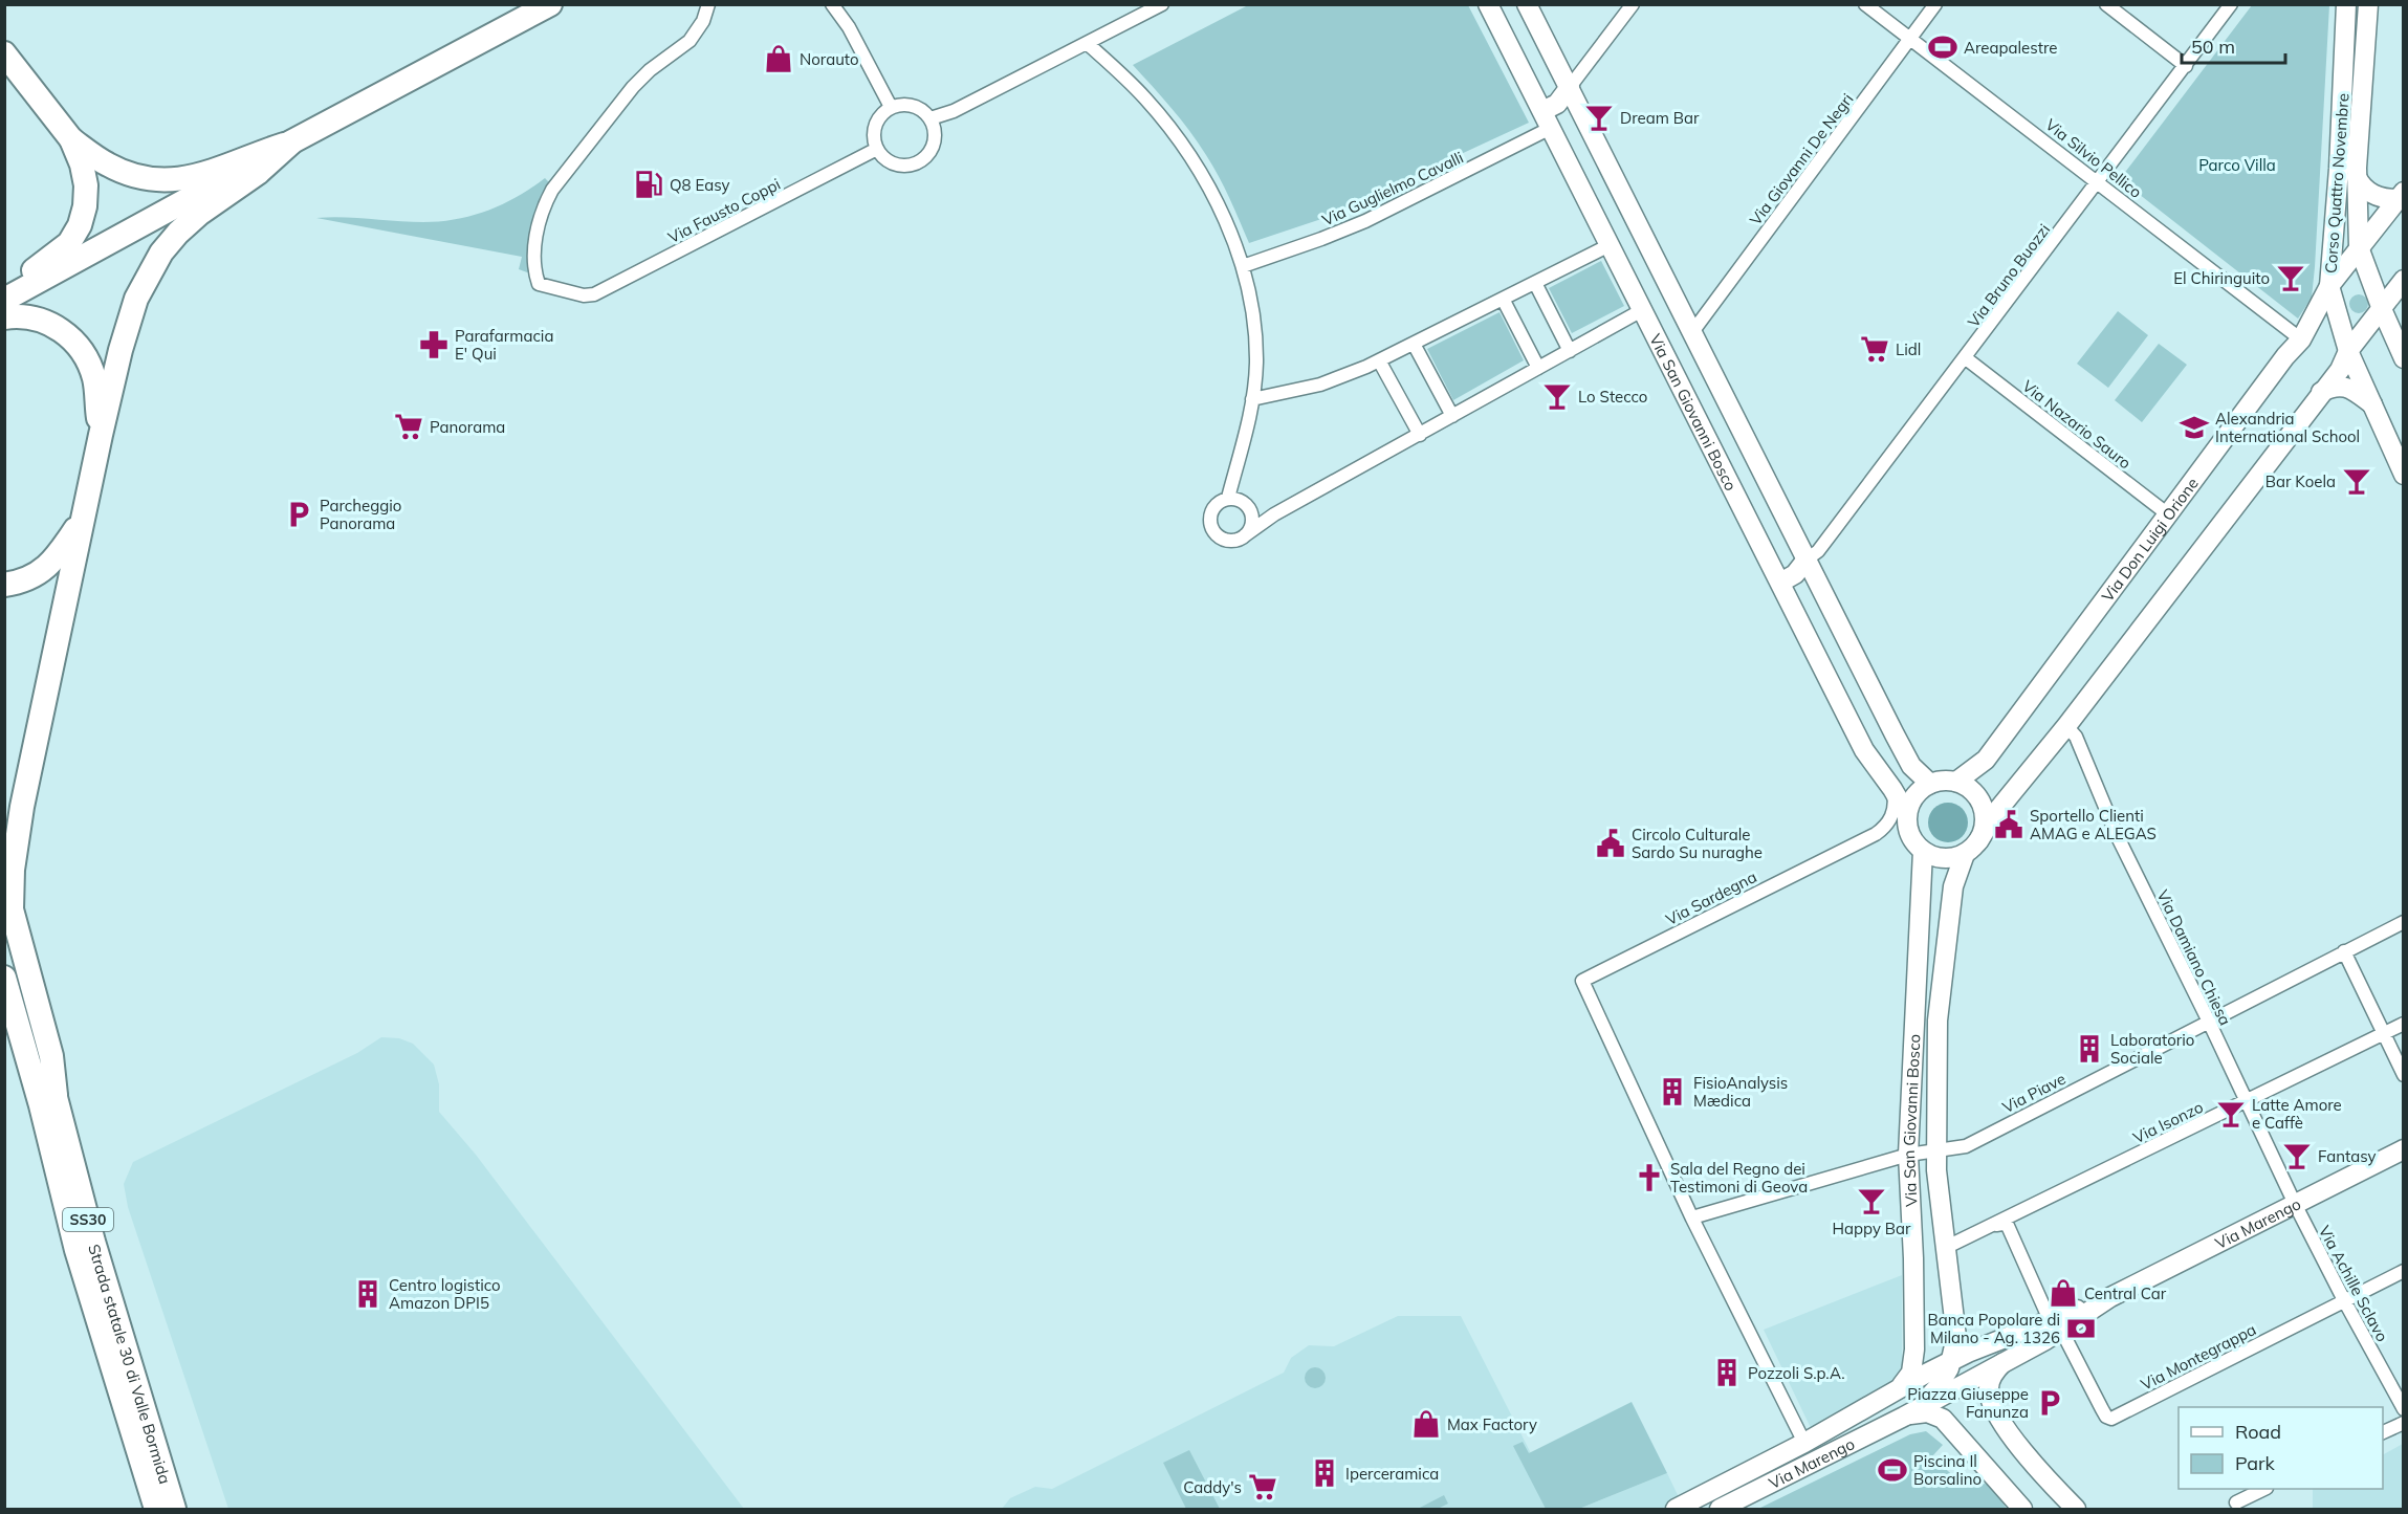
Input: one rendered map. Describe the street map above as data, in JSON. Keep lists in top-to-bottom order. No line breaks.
{"streets":{"highway":["SS30","Strada statale 30 di Valle Bormida"],"main road":["Corso Quattro Novembre","Via San Giovanni Bosco","Via Don Luigi Orione","Via Marengo"],"street":["Via Silvio Pellico","Via Giovanni De Negri","Via Guglielmo Cavalli","Via Fausto Coppi","Via Bruno Buozzi","Via Nazario Sauro","Via Sardegna","Via Damiano Chiesa","Via Piave","Via Isonzo","Via Achille Sclavo","Via Montegrappa"]},"crossings":[["Via Silvio Pellico","Via Giovanni De Negri"],["Via Silvio Pellico","Via Bruno Buozzi"],["Via Silvio Pellico","Via Don Luigi Orione"],["Corso Quattro Novembre","Via Don Luigi Orione"],["Via Guglielmo Cavalli","Via San Giovanni Bosco"],["Via Bruno Buozzi","Via Nazario Sauro"],["Via San Giovanni Bosco","Via Don Luigi Orione"],["Via San Giovanni Bosco","Via Sardegna"],["Via San Giovanni Bosco","Via Piave"],["Via San Giovanni Bosco","Via Isonzo"],["Via San Giovanni Bosco","Via Marengo"],["Via Nazario Sauro","Via Don Luigi Orione"],["Via Sardegna","Via Piave"],["Via Damiano Chiesa","Via Piave"],["Via Damiano Chiesa","Via Isonzo"],["Via Damiano Chiesa","Via Marengo"],["Via Damiano Chiesa","Via Achille Sclavo"],["Via Marengo","Via Achille Sclavo"],["Via Marengo","Via Montegrappa"],["Via Achille Sclavo","Via Montegrappa"]],"parks":["Parco Villa"],"places":{"sports":["Areapalestre","Piscina Il Borsalino"],"shop":["Norauto","Central Car","Max Factory"],"bar":["Dream Bar","El Chiringuito","Lo Stecco","Bar Koela","Latte Amore e Caffè","Fantasy","Happy Bar"],"fuel station":["Q8 Easy"],"pharmacy":["Parafarmacia E' Qui"],"supermarket":["Lidl","Panorama","Caddy's"],"school or university":["Alexandria International School"],"parking":["Parcheggio Panorama","Piazza Giuseppe Fanunza"],"public building":["Sportello Clienti AMAG e ALEGAS","Circolo Culturale Sardo Su nuraghe"],"building":["Laboratorio Sociale","FisioAnalysis Mædica","Centro logistico Amazon DPI5","Pozzoli S.p.A.","Iperceramica"],"church":["Sala del Regno dei Testimoni di Geova"],"bank":["Banca Popolare di Milano - Ag. 1326"]},"legend":["Road","Park"],"scale_bar":"50 m"}
